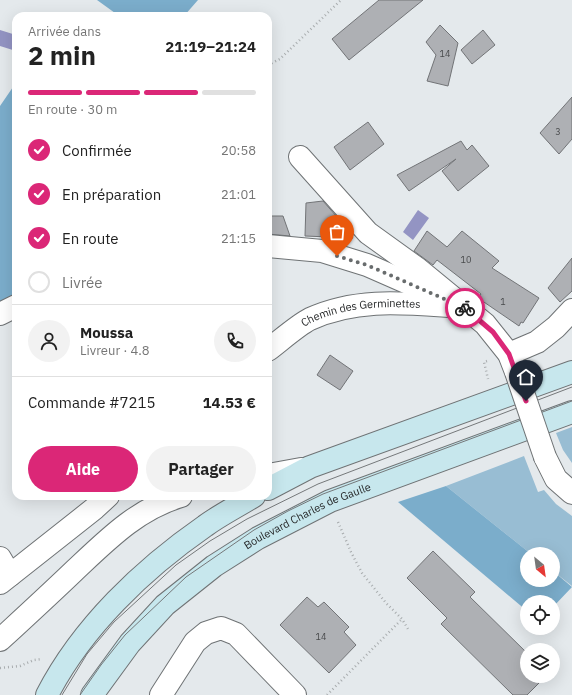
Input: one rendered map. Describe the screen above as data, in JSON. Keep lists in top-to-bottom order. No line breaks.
{"streets":{"main road":["Boulevard Charles de Gaulle"],"street":["Chemin des Germinettes"]},"house_numbers":["14","3","10","1","14"],"north":"bottom right","page":{"heading":["2 min","Arrivée dans","21:19–21:24"],"panel":["Moussa","Livreur · 4.8","Commande #7215","14.53 €"],"bar":"En route · 30 m","list":[["Confirmée","20:58"],["En préparation","21:01"],["En route","21:15"],"Livrée"],"buttons":["Aide","Partager"]}}
